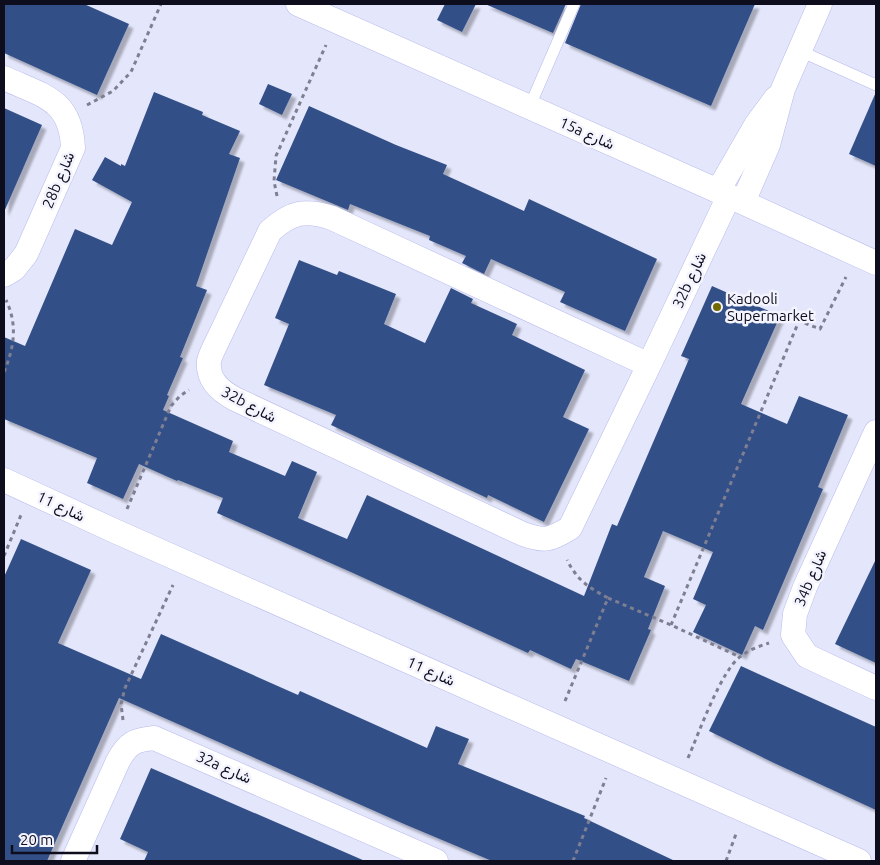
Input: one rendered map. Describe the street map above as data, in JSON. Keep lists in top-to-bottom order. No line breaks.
{"streets":{"street":["15a شارع","28b شارع","32b شارع","شارع 11","34b شارع","32a شارع"]},"crossings":[["15a شارع","32b شارع"]],"places":["Kadooli Supermarket"],"scale_bar":"20 m"}
